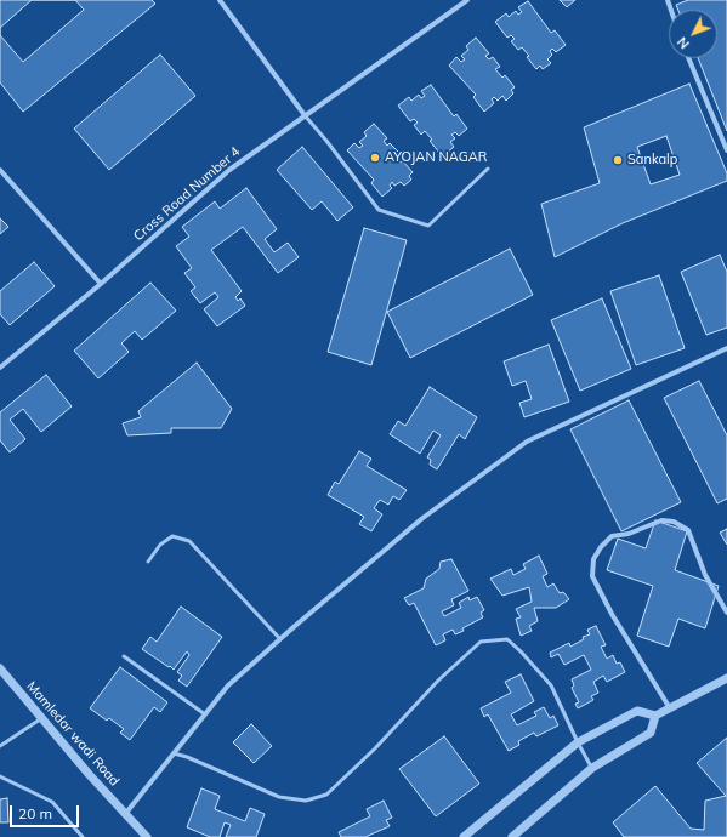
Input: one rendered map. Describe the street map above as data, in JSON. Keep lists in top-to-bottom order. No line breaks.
{"streets":{"street":["Cross Road Number 4","Mamledar wadi Road"]},"places":["AYOJAN NAGAR","Sankalp"],"scale_bar":"20 m","north":"bottom left"}
